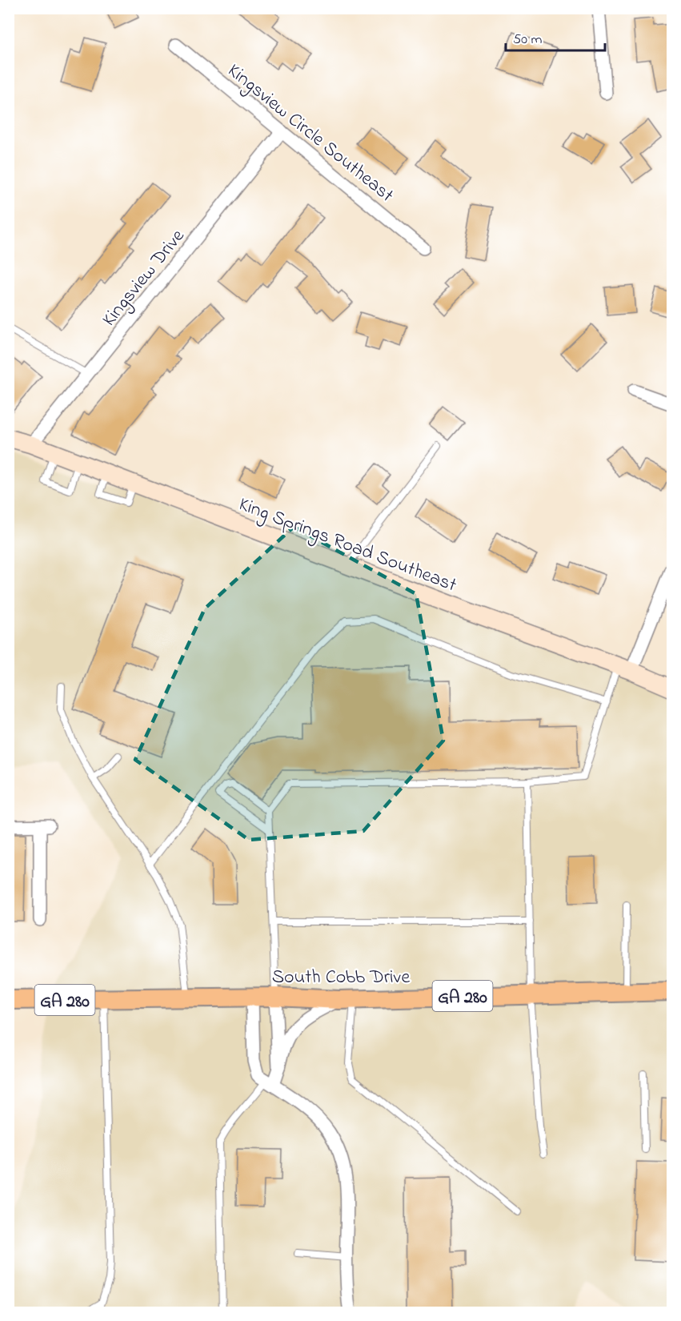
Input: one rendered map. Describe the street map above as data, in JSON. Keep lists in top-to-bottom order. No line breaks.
{"streets":{"main road":["South Cobb Drive","GA 280"],"street":["Kingsview Circle Southeast","Kingsview Drive","King Springs Road Southeast"]},"crossings":[["Kingsview Circle Southeast","Kingsview Drive"],["Kingsview Drive","King Springs Road Southeast"]],"scale_bar":"50 m"}
